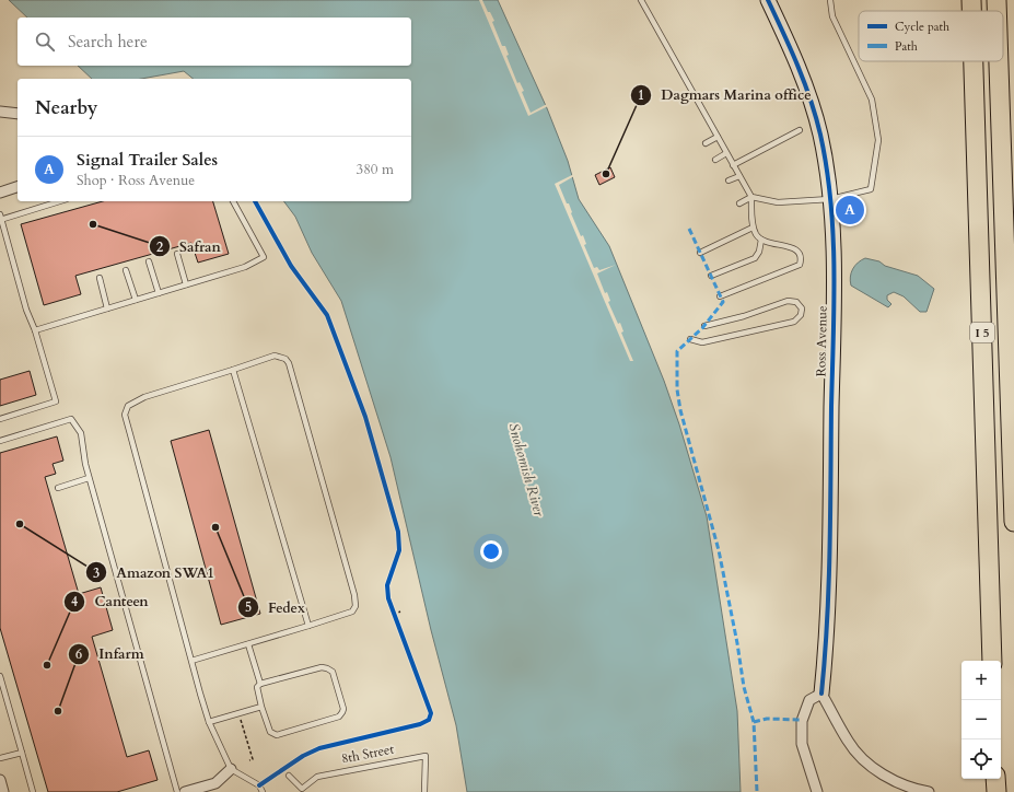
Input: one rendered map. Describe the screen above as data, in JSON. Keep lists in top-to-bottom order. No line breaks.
{"streets":{"highway":["I 5"],"street":["Ross Avenue"],"lane":["8th Street"]},"water":["Snohomish River"],"places":["Dagmars Marina office","Safran","Amazon SWA1","Fedex","Canteen","Infarm"],"legend":["Cycle path","Path"],"page":{"search":"Search here","heading":"Nearby","list":[{"mark":"A","name":"Signal Trailer Sales","note":"Shop · Ross Avenue","value":"380 m"}],"pins":"A","map_buttons":["+","−"]}}
